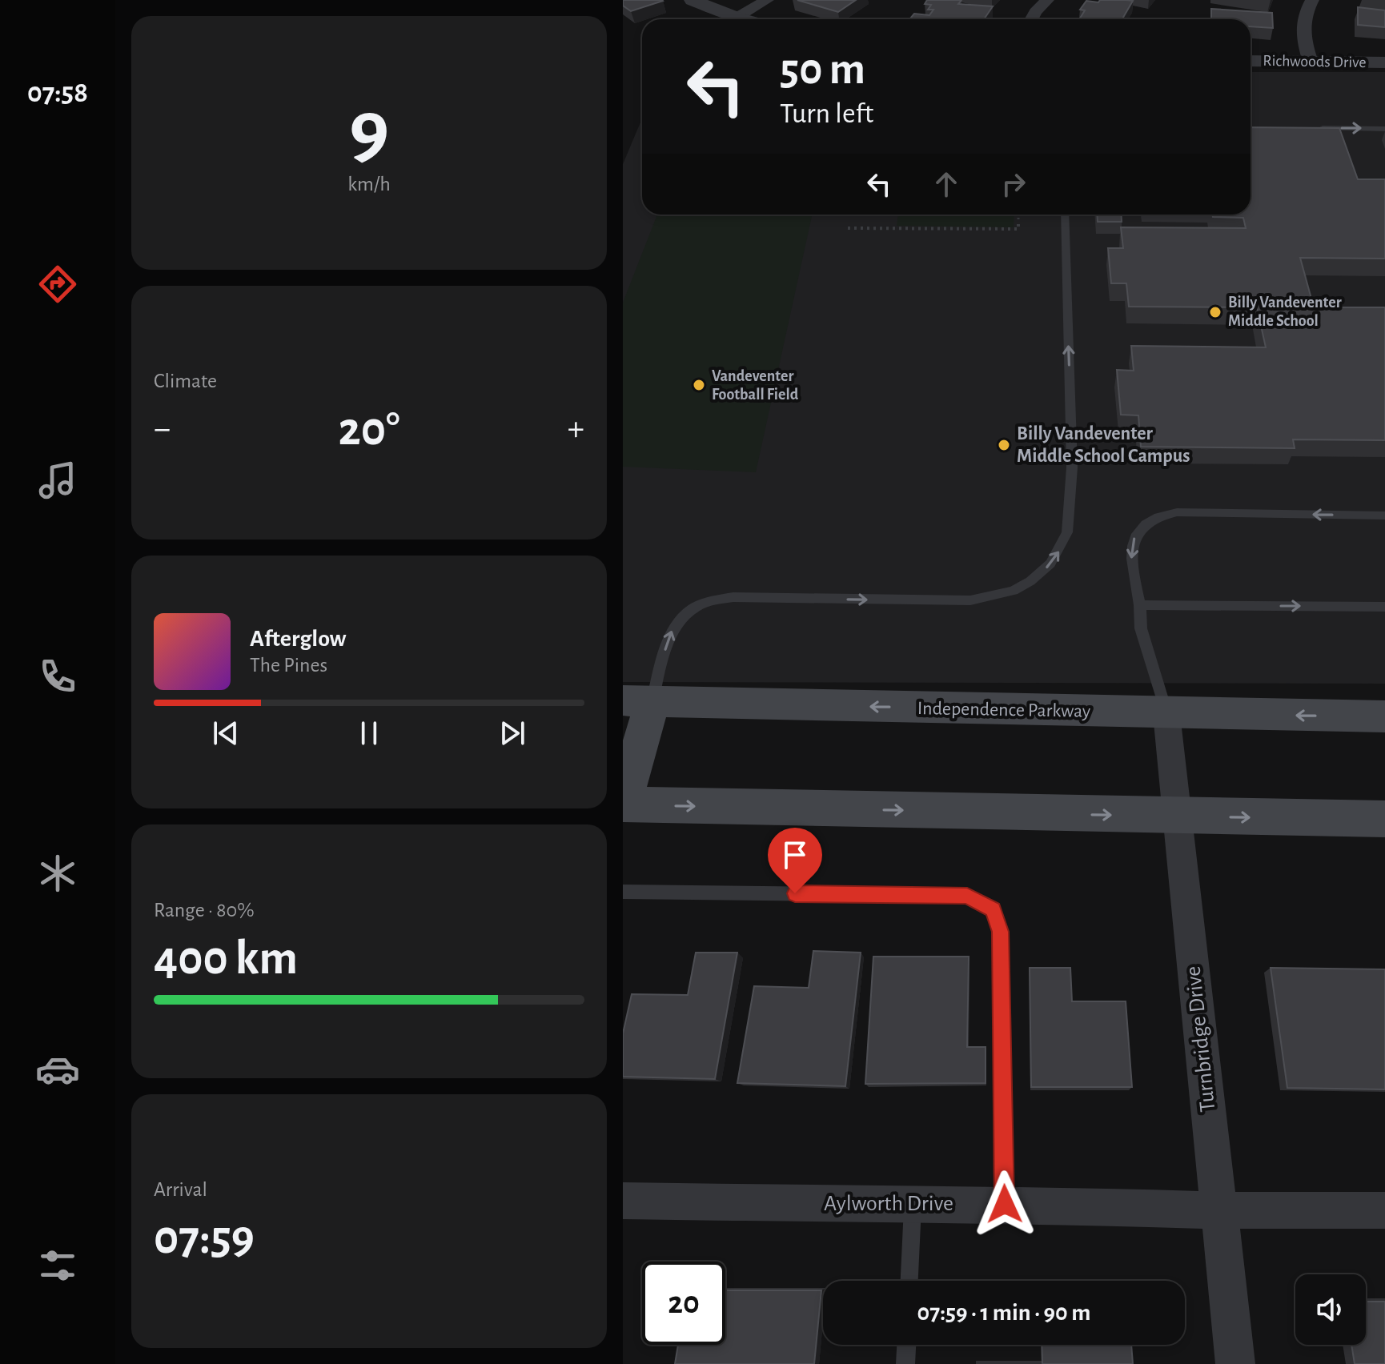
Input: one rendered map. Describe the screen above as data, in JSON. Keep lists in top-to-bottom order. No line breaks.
{"streets":{"main road":["Independence Parkway"],"street":["Richwoods Drive","Turnbridge Drive","Aylworth Drive"]},"crossings":[["Independence Parkway","Turnbridge Drive"],["Turnbridge Drive","Aylworth Drive"]],"places":["Billy Vandeventer Middle School","Vandeventer Football Field","Billy Vandeventer Middle School Campus"],"page":{"tabs":"07:58","tile":[["9","km/h"],"Climate",["Range · 80%","400 km"],["Arrival","07:59"]],"turn":["50 m","Turn left"],"heat":["−","20°","+"],"song":["Afterglow","The Pines"],"limit":"20","trip":"07:59 · 1 min · 90 m"}}
